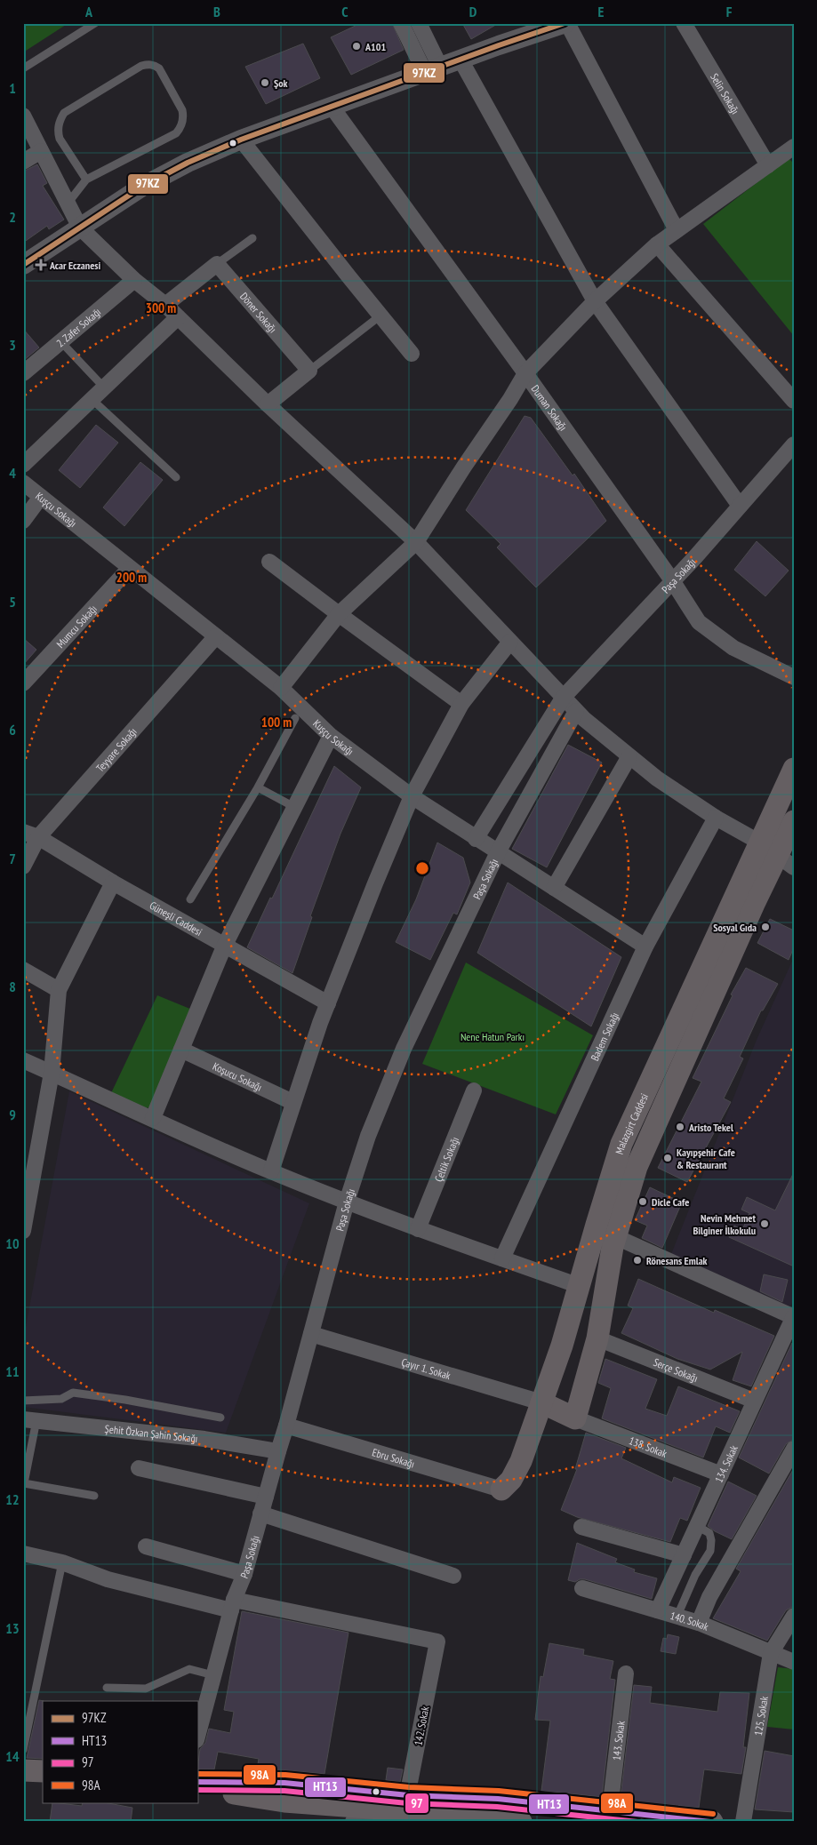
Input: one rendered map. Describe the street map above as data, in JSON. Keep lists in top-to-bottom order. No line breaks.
{"streets":{"main road":["Malazgirt Caddesi"],"street":["Selin Sokağı","Döner Sokağı","2. Zafer Sokağı","Duman Sokağı","Kuşçu Sokağı","Paşa Sokağı","Mumcu Sokağı","Teyyare Sokağı","Güneşli Caddesi","Badem Sokağı","Koşucu Sokağı","Çeltik Sokağı","Çayır 1. Sokak","Serçe Sokağı","Şehit Özkan Şahin Sokağı","138. Sokak","Ebru Sokağı","134. Sokak","140. Sokak","125. Sokak","142. Sokak","143. Sokak"]},"crossings":[["Duman Sokağı","Paşa Sokağı"],["Kuşçu Sokağı","Paşa Sokağı"],["Kuşçu Sokağı","Mumcu Sokağı"],["Kuşçu Sokağı","Teyyare Sokağı"],["Kuşçu Sokağı","Badem Sokağı"],["Paşa Sokağı","Çayır 1. Sokak"],["Paşa Sokağı","Şehit Özkan Şahin Sokağı"],["Paşa Sokağı","Ebru Sokağı"],["Paşa Sokağı","142. Sokak"],["Teyyare Sokağı","Güneşli Caddesi"],["Malazgirt Caddesi","Çayır 1. Sokak"],["Malazgirt Caddesi","Serçe Sokağı"],["Malazgirt Caddesi","138. Sokak"],["Malazgirt Caddesi","Ebru Sokağı"],["Serçe Sokağı","134. Sokak"],["138. Sokak","134. Sokak"],["134. Sokak","140. Sokak"],["140. Sokak","125. Sokak"]],"parks":["Nene Hatun Parkı"],"places":{"other":["A101","Şok","Sosyal Gıda","Aristo Tekel","Kayıpşehir Cafe & Restaurant","Dicle Cafe","Nevin Mehmet Bilginer İlkokulu","Rönesans Emlak"],"health":["Acar Eczanesi"]},"lines":["transit line 97KZ","transit line 98A","transit line HT13","transit line 97"],"legend":["97KZ","HT13","97","98A"],"grid":{"columns":["A","B","C","D","E","F"],"rows":["1","2","3","4","5","6","7","8","9","10","11","12","13","14"]},"rings":["300 m","200 m","100 m"]}
